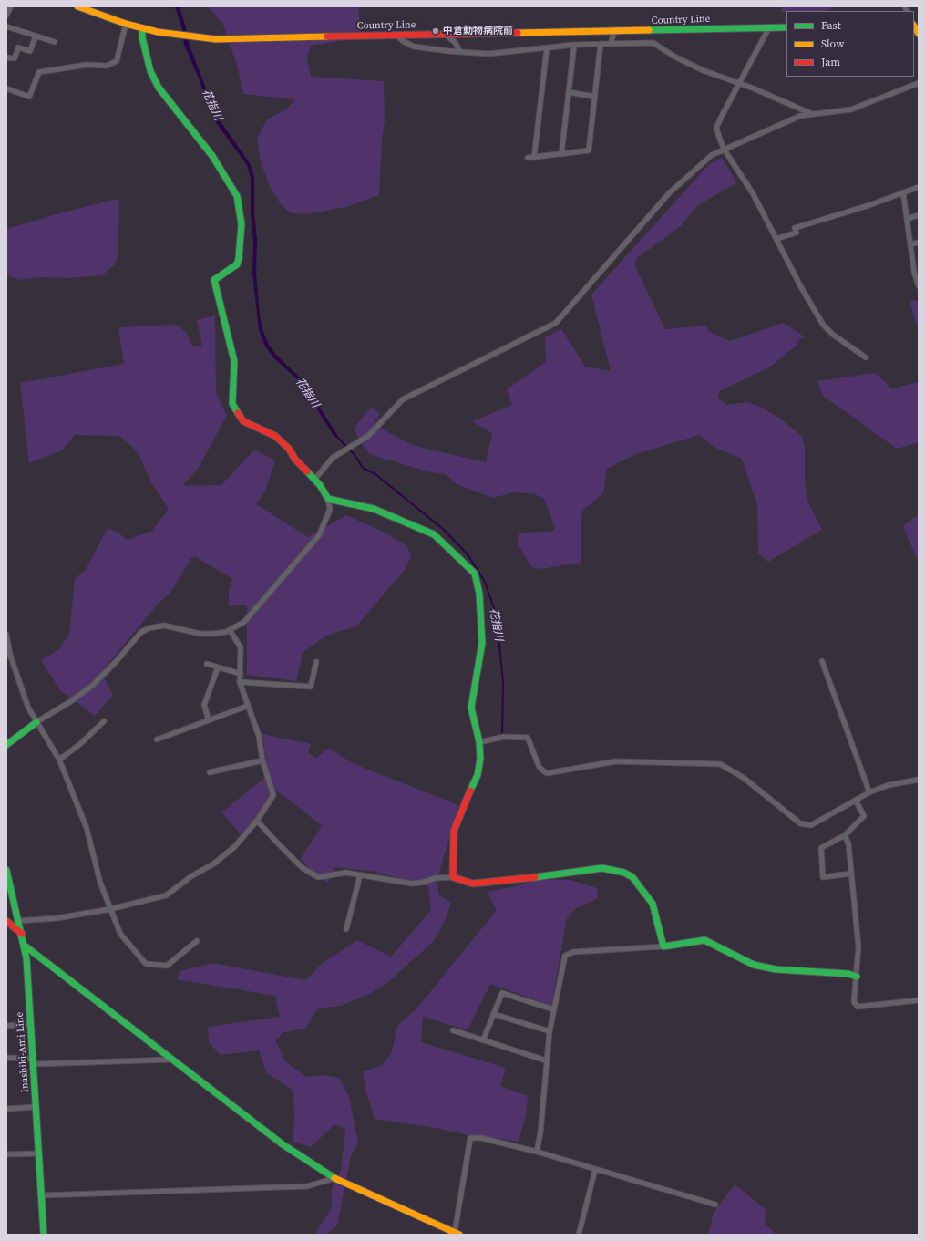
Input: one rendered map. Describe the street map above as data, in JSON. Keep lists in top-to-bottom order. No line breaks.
{"streets":{"street":["Country Line","Inashiki-Ami Line"]},"water":["花指川"],"places":["中倉動物病院前"],"legend":["Fast","Slow","Jam"]}
